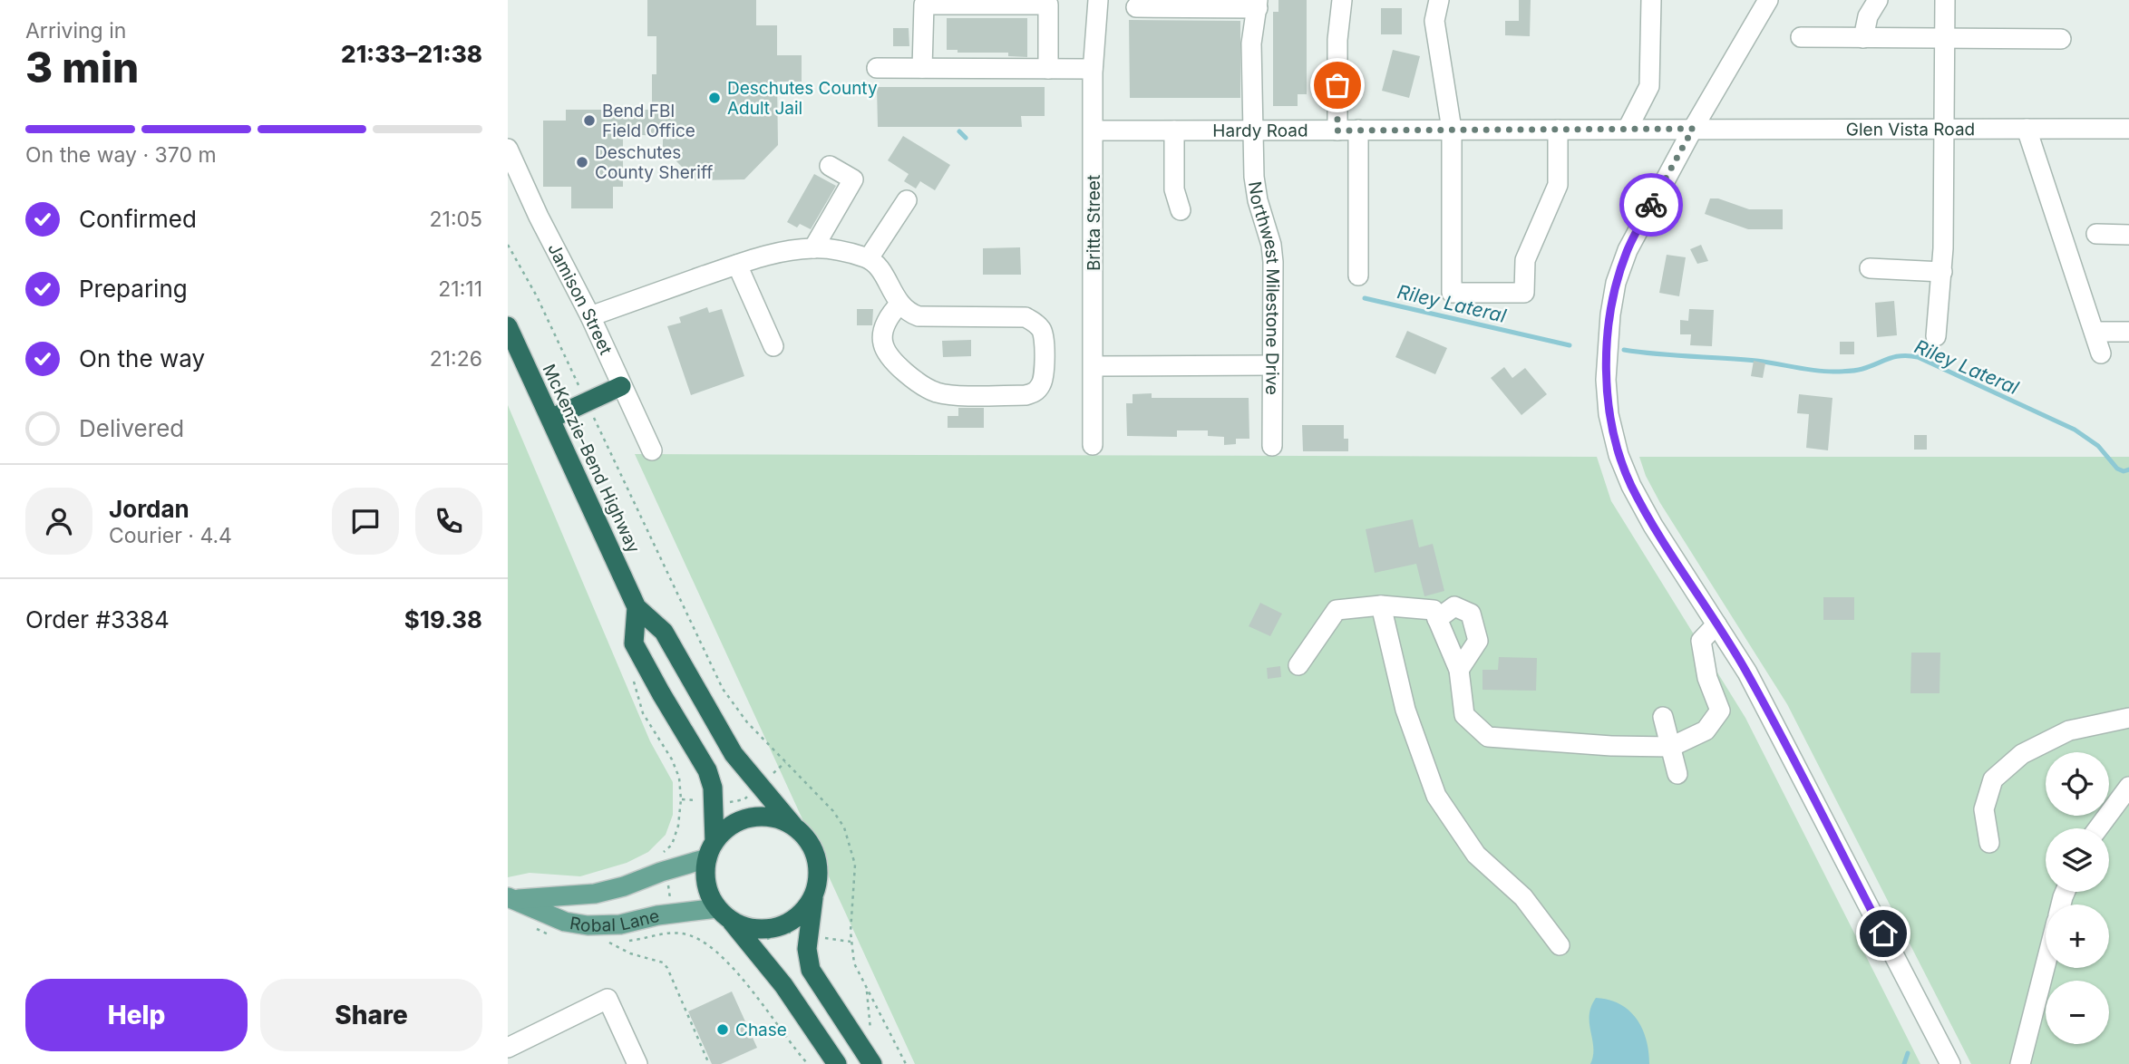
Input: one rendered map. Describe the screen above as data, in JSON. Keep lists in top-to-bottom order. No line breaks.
{"streets":{"highway":["McKenzie-Bend Highway"],"main road":["Robal Lane"],"street":["Glen Vista Road","Hardy Road","Britta Street","Northwest Milestone Drive","Jamison Street"]},"crossings":[["Glen Vista Road","Hardy Road"],["Hardy Road","Britta Street"],["Hardy Road","Northwest Milestone Drive"],["McKenzie-Bend Highway","Robal Lane"]],"water":["Riley Lateral"],"places":["Deschutes County Adult Jail","Bend FBI Field Office","Deschutes County Sheriff","Chase"],"page":{"heading":["3 min","Arriving in","21:33–21:38"],"panel":["Jordan","Courier · 4.4","Order #3384","$19.38"],"bar":"On the way · 370 m","list":[["Confirmed","21:05"],["Preparing","21:11"],["On the way","21:26"],"Delivered"],"map_buttons":["+","−"],"buttons":["Help","Share"]}}
